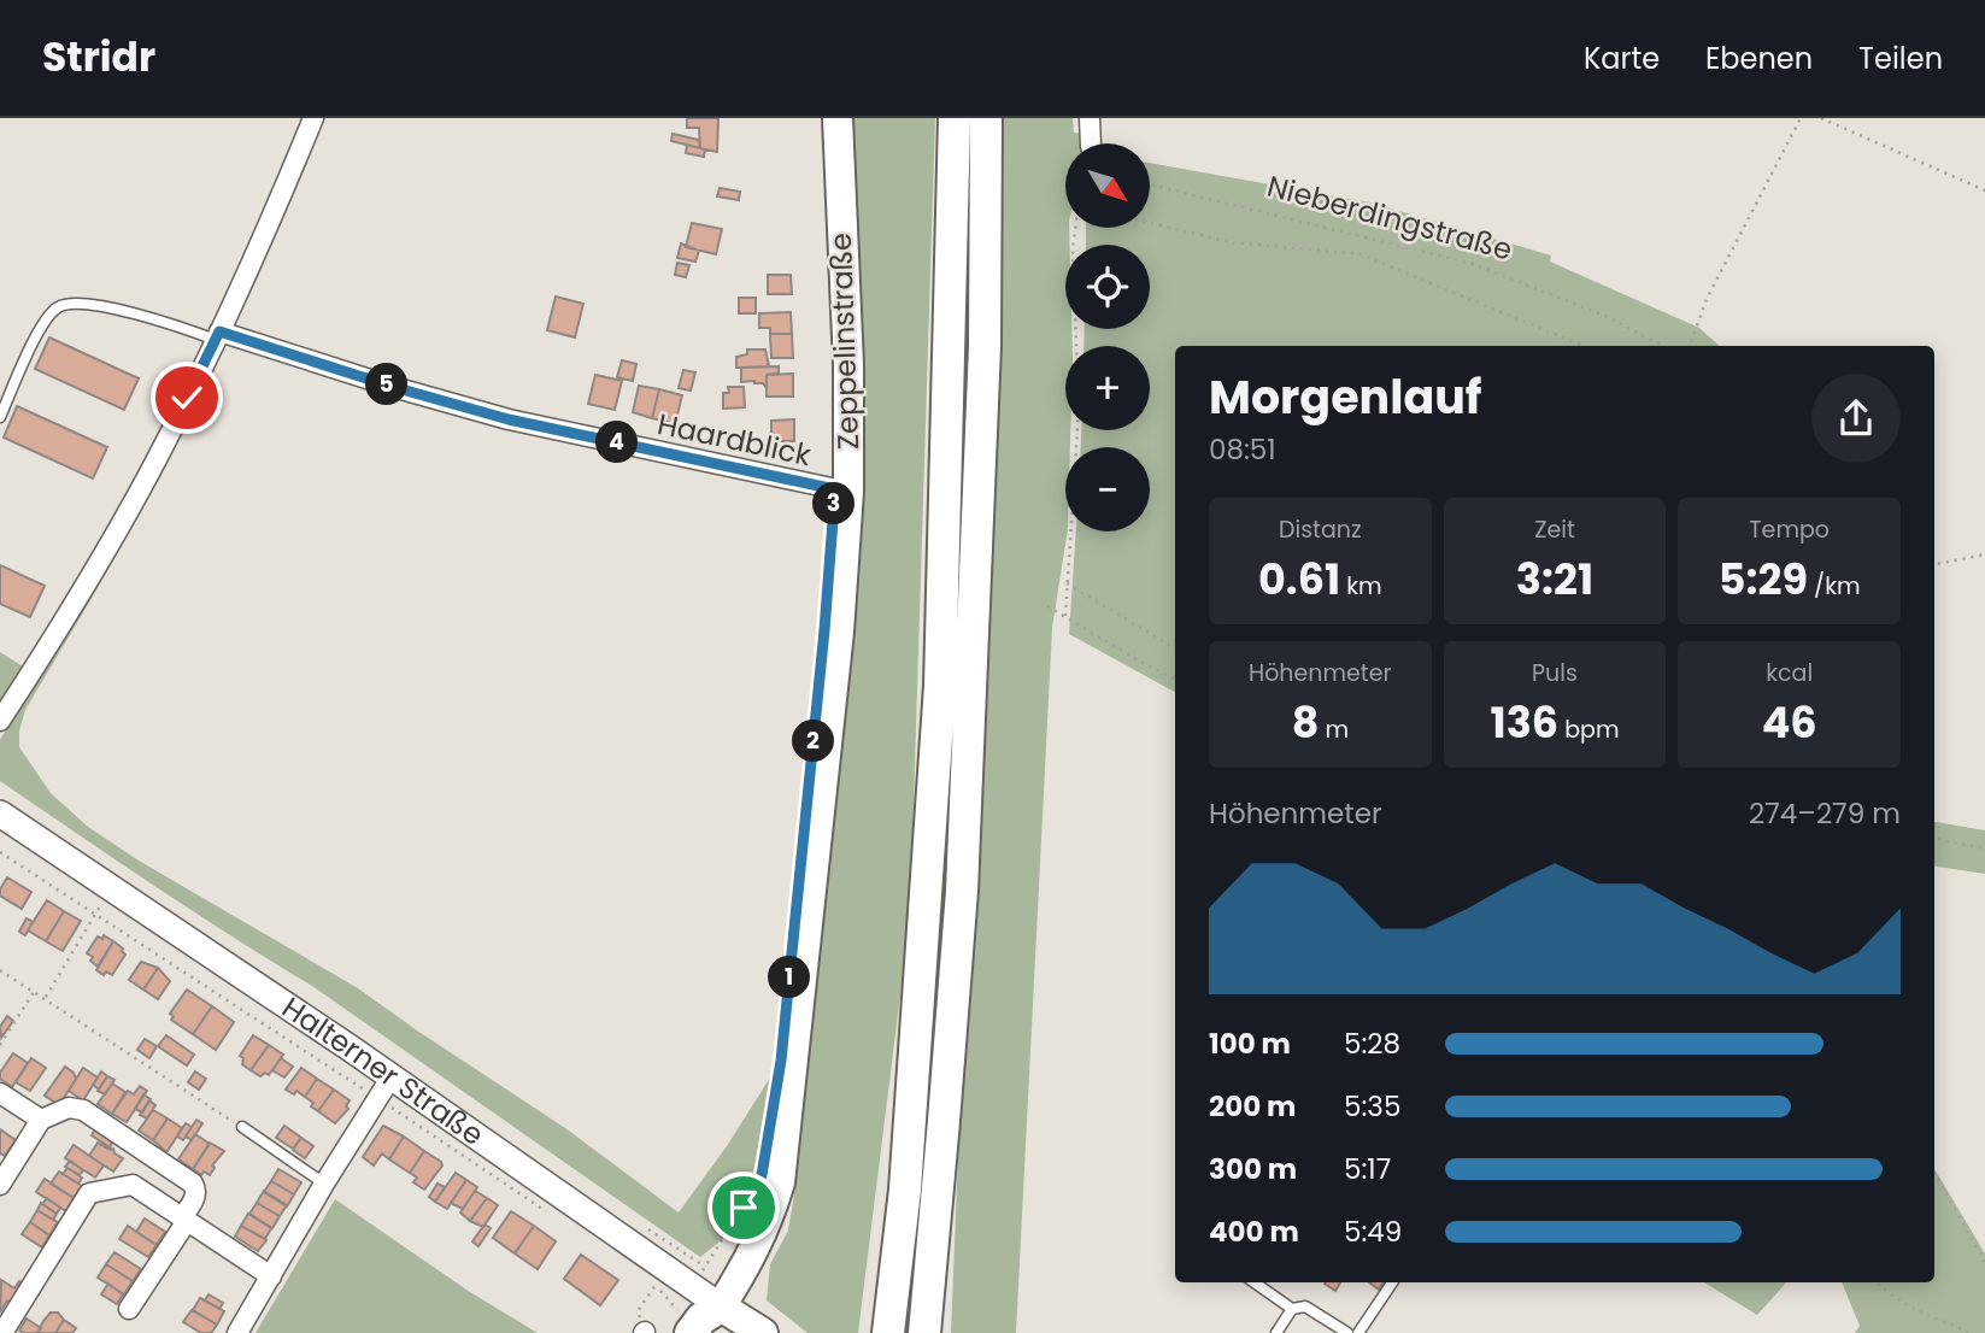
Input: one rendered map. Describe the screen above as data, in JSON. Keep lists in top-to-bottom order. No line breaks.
{"streets":{"main road":["Zeppelinstraße","Halterner Straße"],"street":["Haardblick"],"path":["Nieberdingstraße"]},"crossings":[["Zeppelinstraße","Haardblick"],["Zeppelinstraße","Halterner Straße"]],"north":"bottom right","page":{"header":"Stridr","nav":["Karte","Ebenen","Teilen"],"map_buttons":["+","−"],"heading":["Morgenlauf","08:51"],"pins":["5","4","3","2","1"],"stats":[["Distanz","0.61 km"],["Zeit","3:21"],["Tempo","5:29 /km"],["Höhenmeter","8 m"],["Puls","136 bpm"],["kcal","46"]],"chart":["Höhenmeter","274–279 m"],"list":[{"name":"100 m","note":"5:28"},{"name":"200 m","note":"5:35"},{"name":"300 m","note":"5:17"},{"name":"400 m","note":"5:49"}]}}
